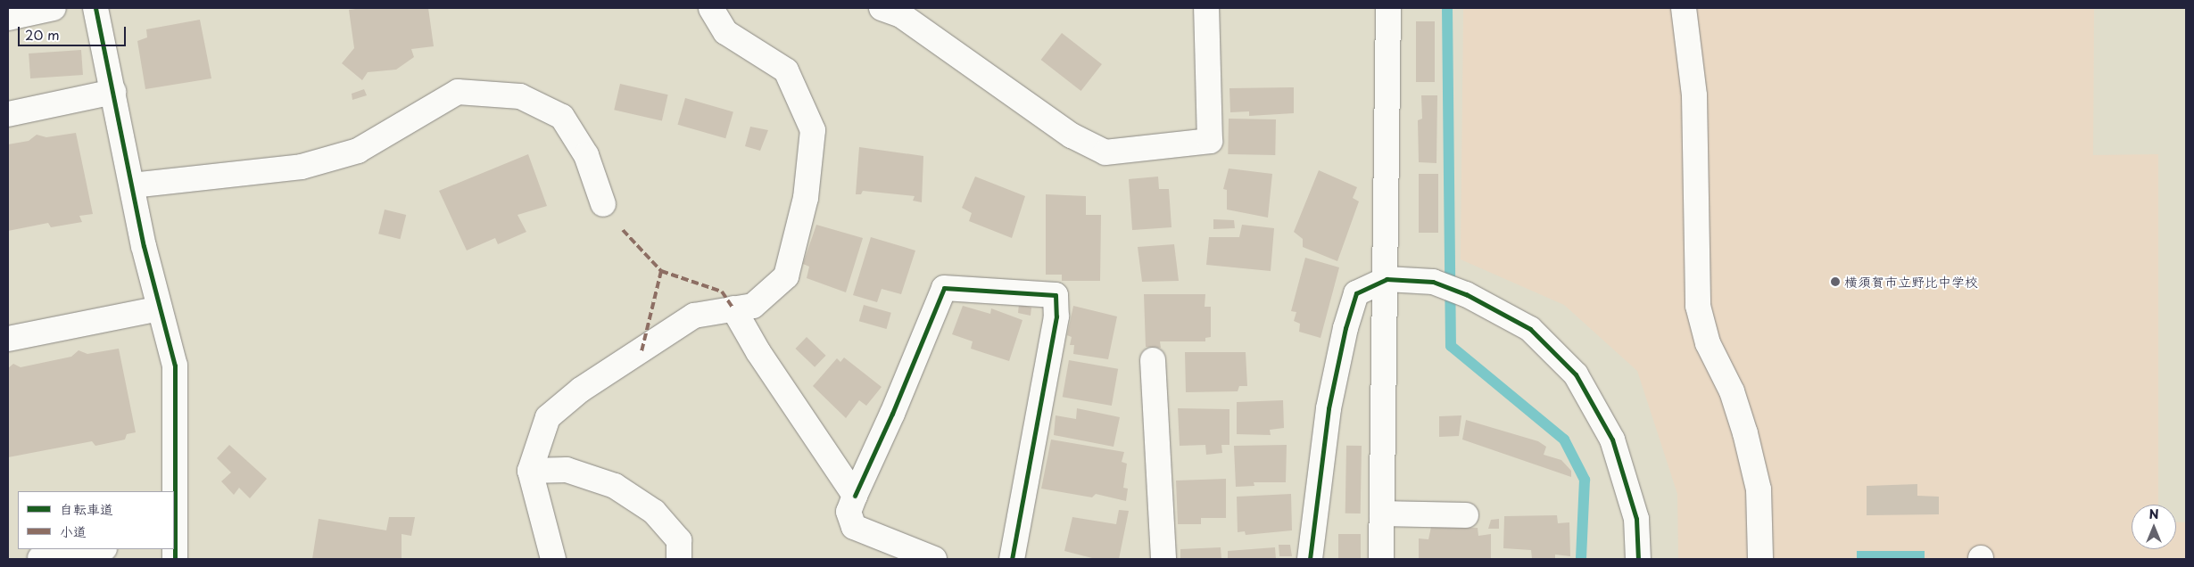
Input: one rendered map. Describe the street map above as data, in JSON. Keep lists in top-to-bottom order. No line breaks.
{"places":["横須賀市立野比中学校"],"legend":["自転車道","小道"],"scale_bar":"20 m","north":"top"}
